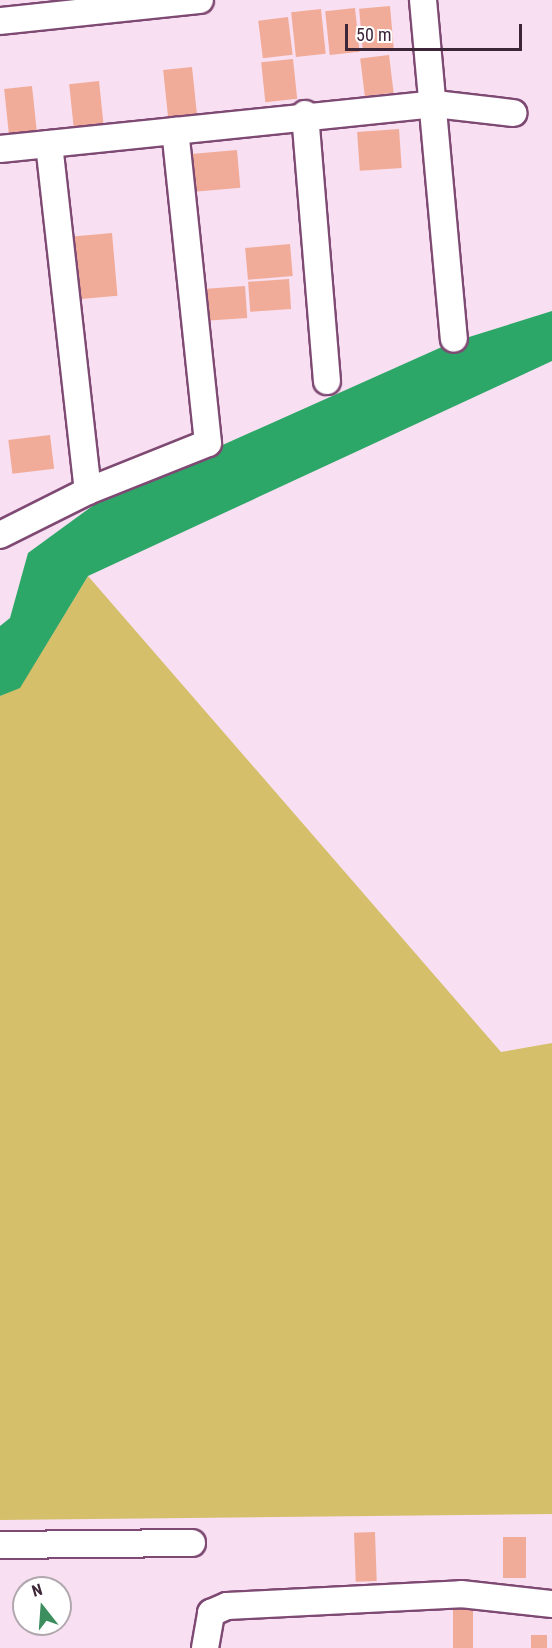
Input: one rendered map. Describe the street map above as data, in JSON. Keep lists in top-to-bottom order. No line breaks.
{"scale_bar":"50 m","north":"top"}
